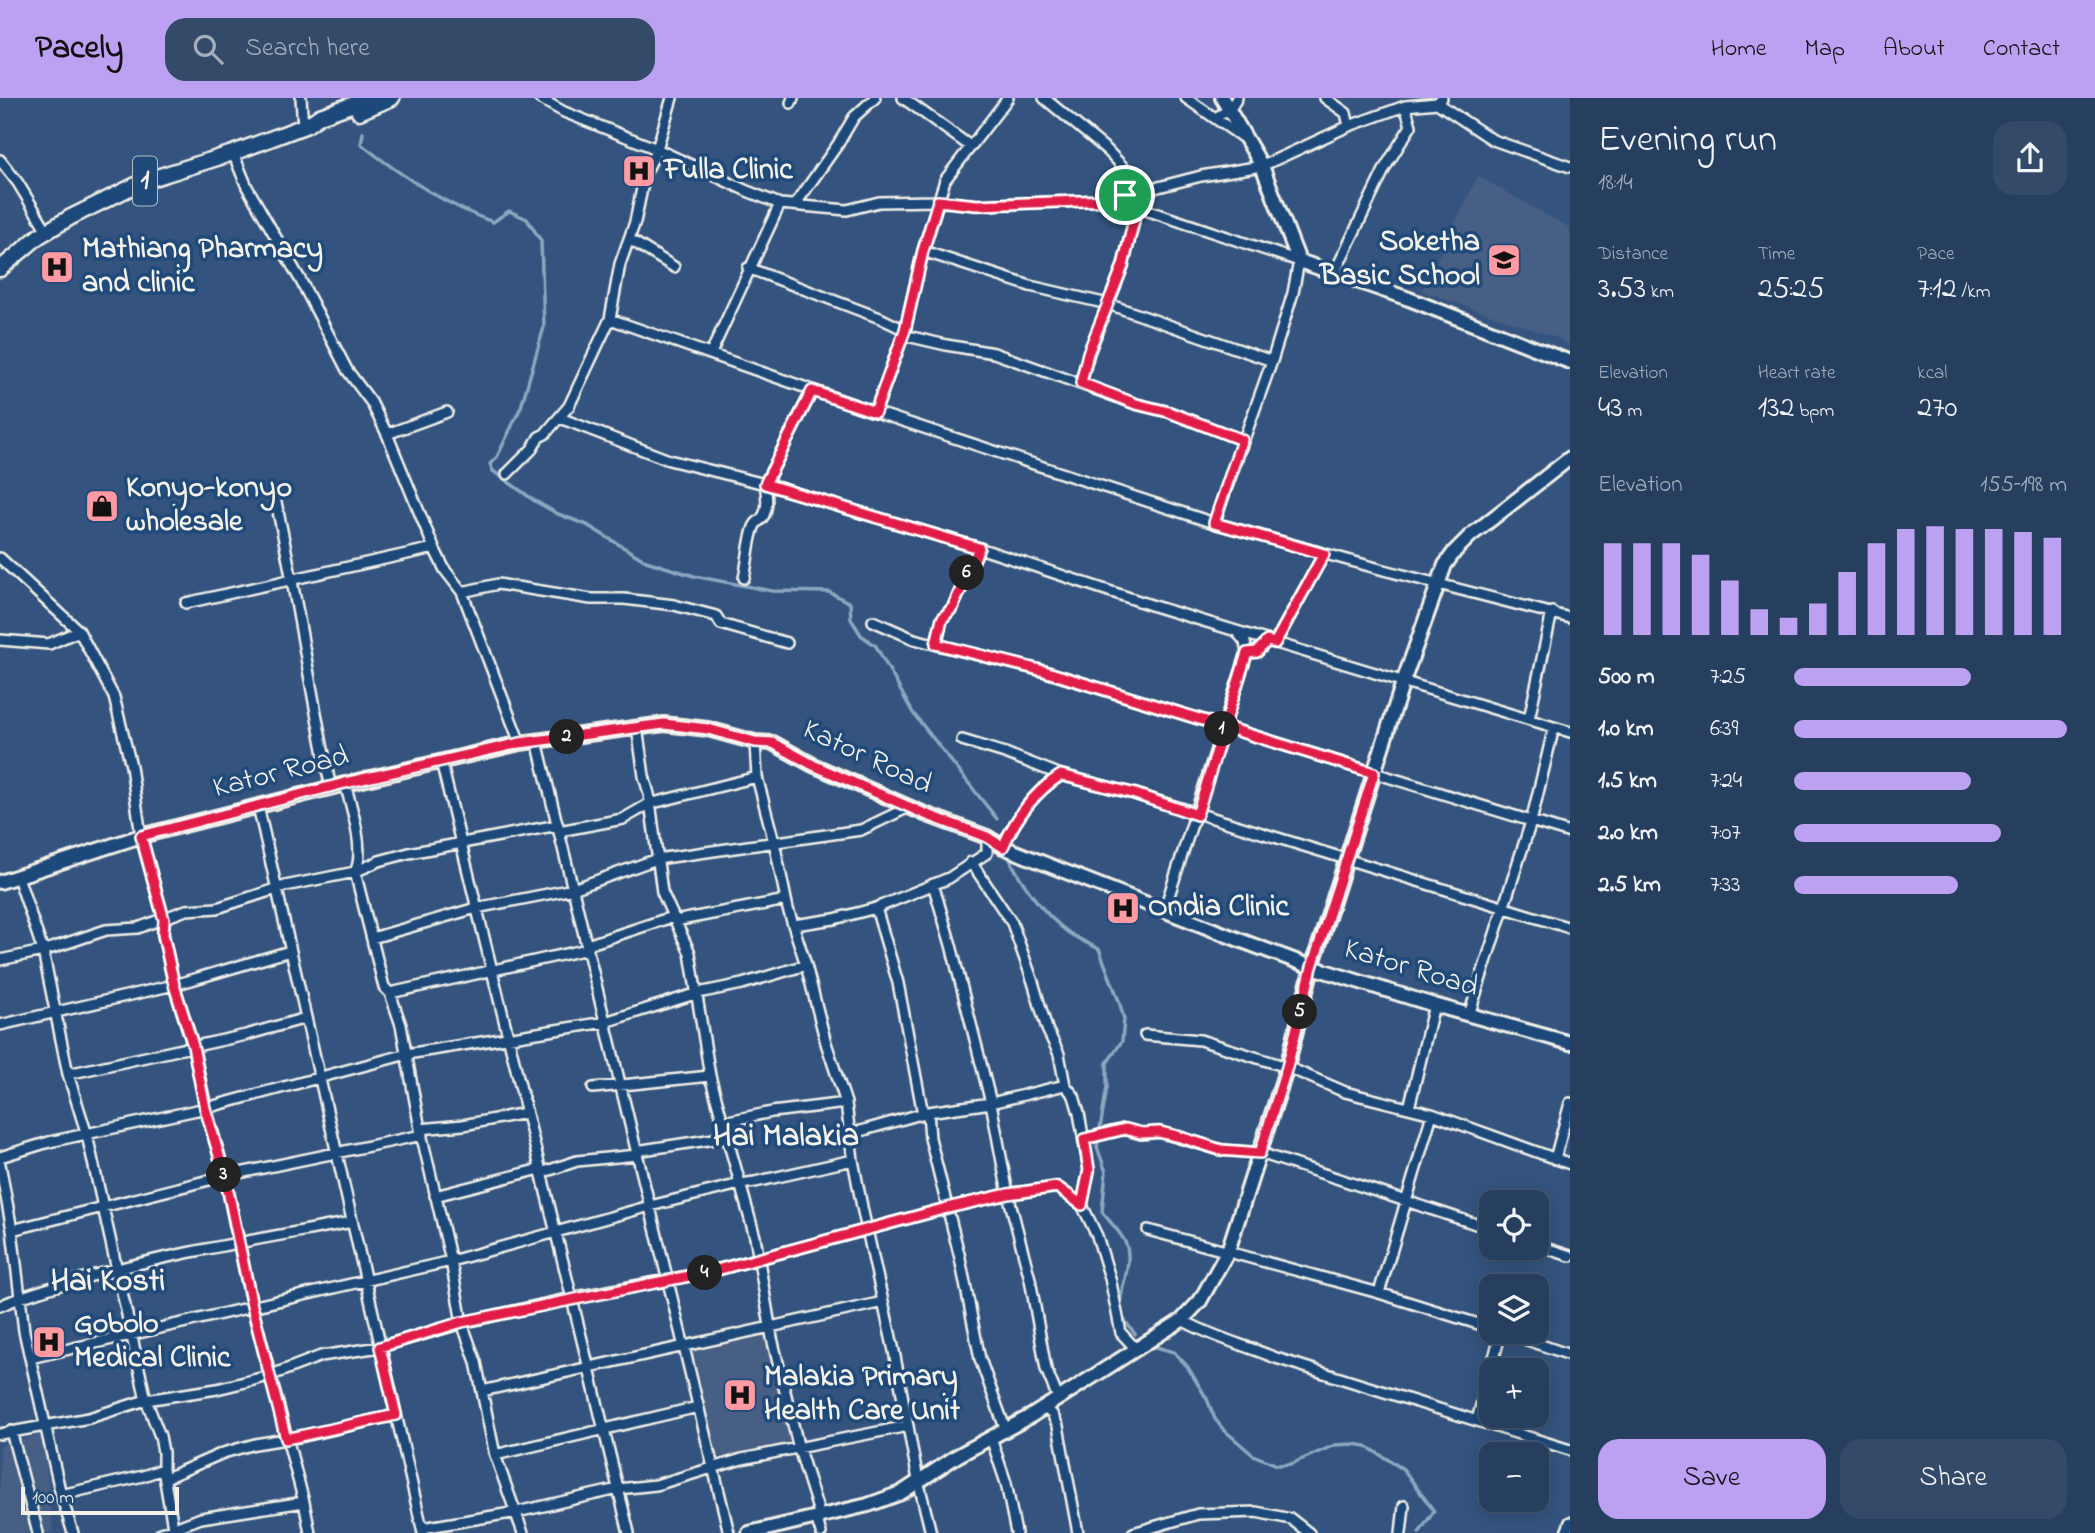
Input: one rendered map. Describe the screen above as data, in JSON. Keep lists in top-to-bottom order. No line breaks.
{"streets":{"main road":["1"],"street":["Kator Road"]},"districts":["Hai Malakia","Hai Kosti"],"places":{"hospital":["Fulla Clinic","Mathiang Pharmacy and clinic","Ondia Clinic","Gobolo Medical Clinic","Malakia Primary Health Care Unit"],"school or university":["Soketha Basic School"],"shop":["Konyo-konyo wholesale"]},"scale_bar":"100 m","page":{"header":"Pacely","search":"Search here","nav":["Home","Map","About","Contact"],"heading":["Evening run","18:14"],"stats":[["Distance","3.53 km"],["Time","25:25"],["Pace","7:12 /km"],["Elevation","43 m"],["Heart rate","132 bpm"],["kcal","270"]],"chart":["Elevation","155–198 m"],"pins":["6","1","2","5","3","4"],"list":[{"name":"500 m","note":"7:25"},{"name":"1.0 km","note":"6:39"},{"name":"1.5 km","note":"7:24"},{"name":"2.0 km","note":"7:07"},{"name":"2.5 km","note":"7:33"}],"map_buttons":["+","−"],"buttons":["Save","Share"],"scale":"100 m"}}
